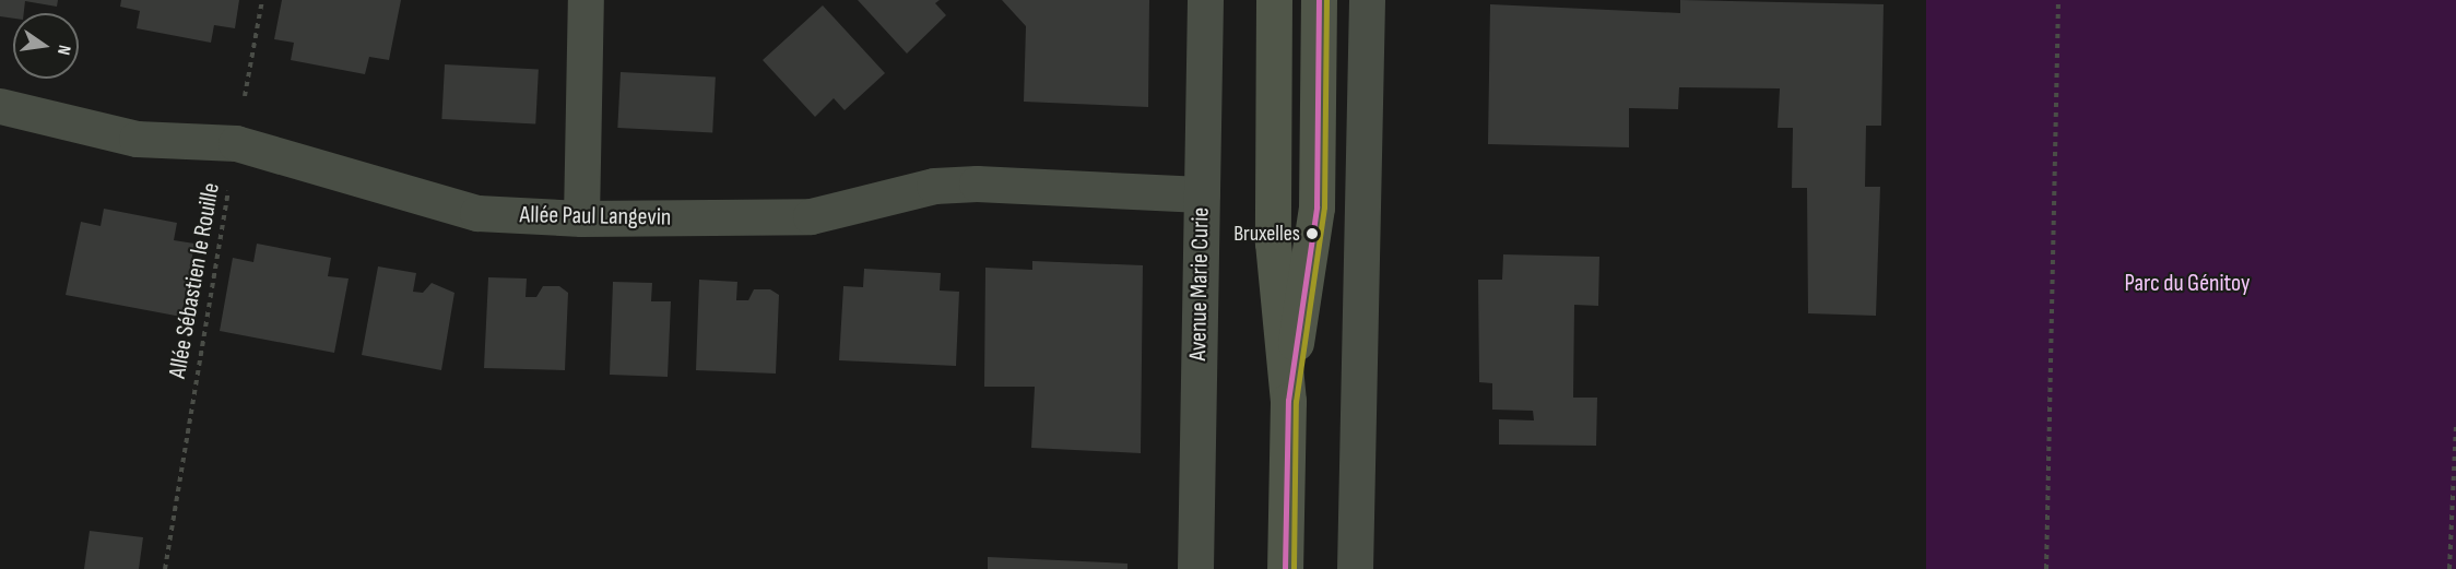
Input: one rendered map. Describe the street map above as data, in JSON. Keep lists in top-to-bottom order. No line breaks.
{"streets":{"street":["Allée Paul Langevin","Avenue Marie Curie"],"path":["Allée Sébastien le Rouille"]},"crossings":[["Allée Paul Langevin","Allée Sébastien le Rouille"],["Allée Paul Langevin","Avenue Marie Curie"]],"parks":["Parc du Génitoy"],"places":["Bruxelles"],"north":"right"}
